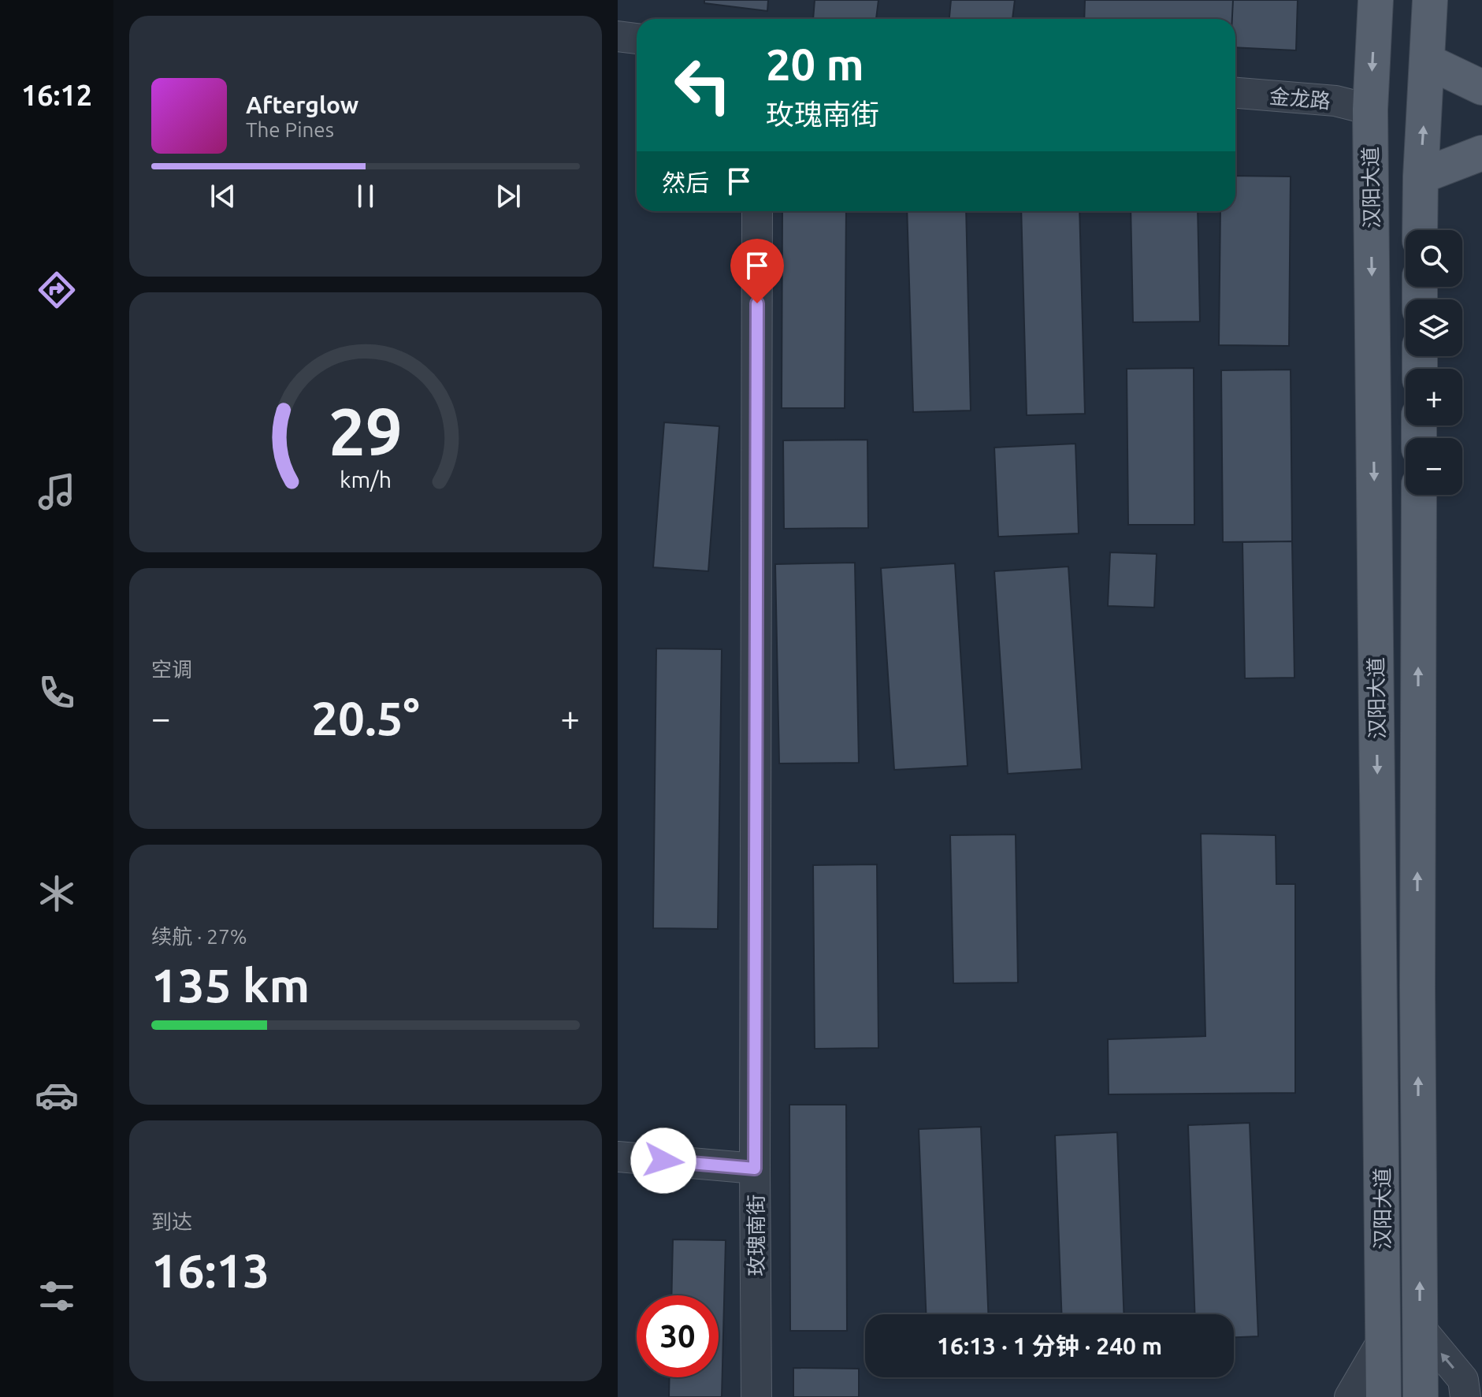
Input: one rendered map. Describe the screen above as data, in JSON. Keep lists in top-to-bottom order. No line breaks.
{"streets":{"main road":["汉阳大道"],"street":["金龙路","玫瑰南街"]},"crossings":[["金龙路","汉阳大道"]],"page":{"tabs":"16:12","turn":["20 m","玫瑰南街"],"song":["Afterglow","The Pines"],"then":"然后","map_buttons":["+","−"],"tile":["空调",["续航 · 27%","135 km"],["到达","16:13"]],"heat":["−","20.5°","+"],"limit":"30","trip":"16:13 · 1 分钟 · 240 m","gauge":["29","km/h"]}}
